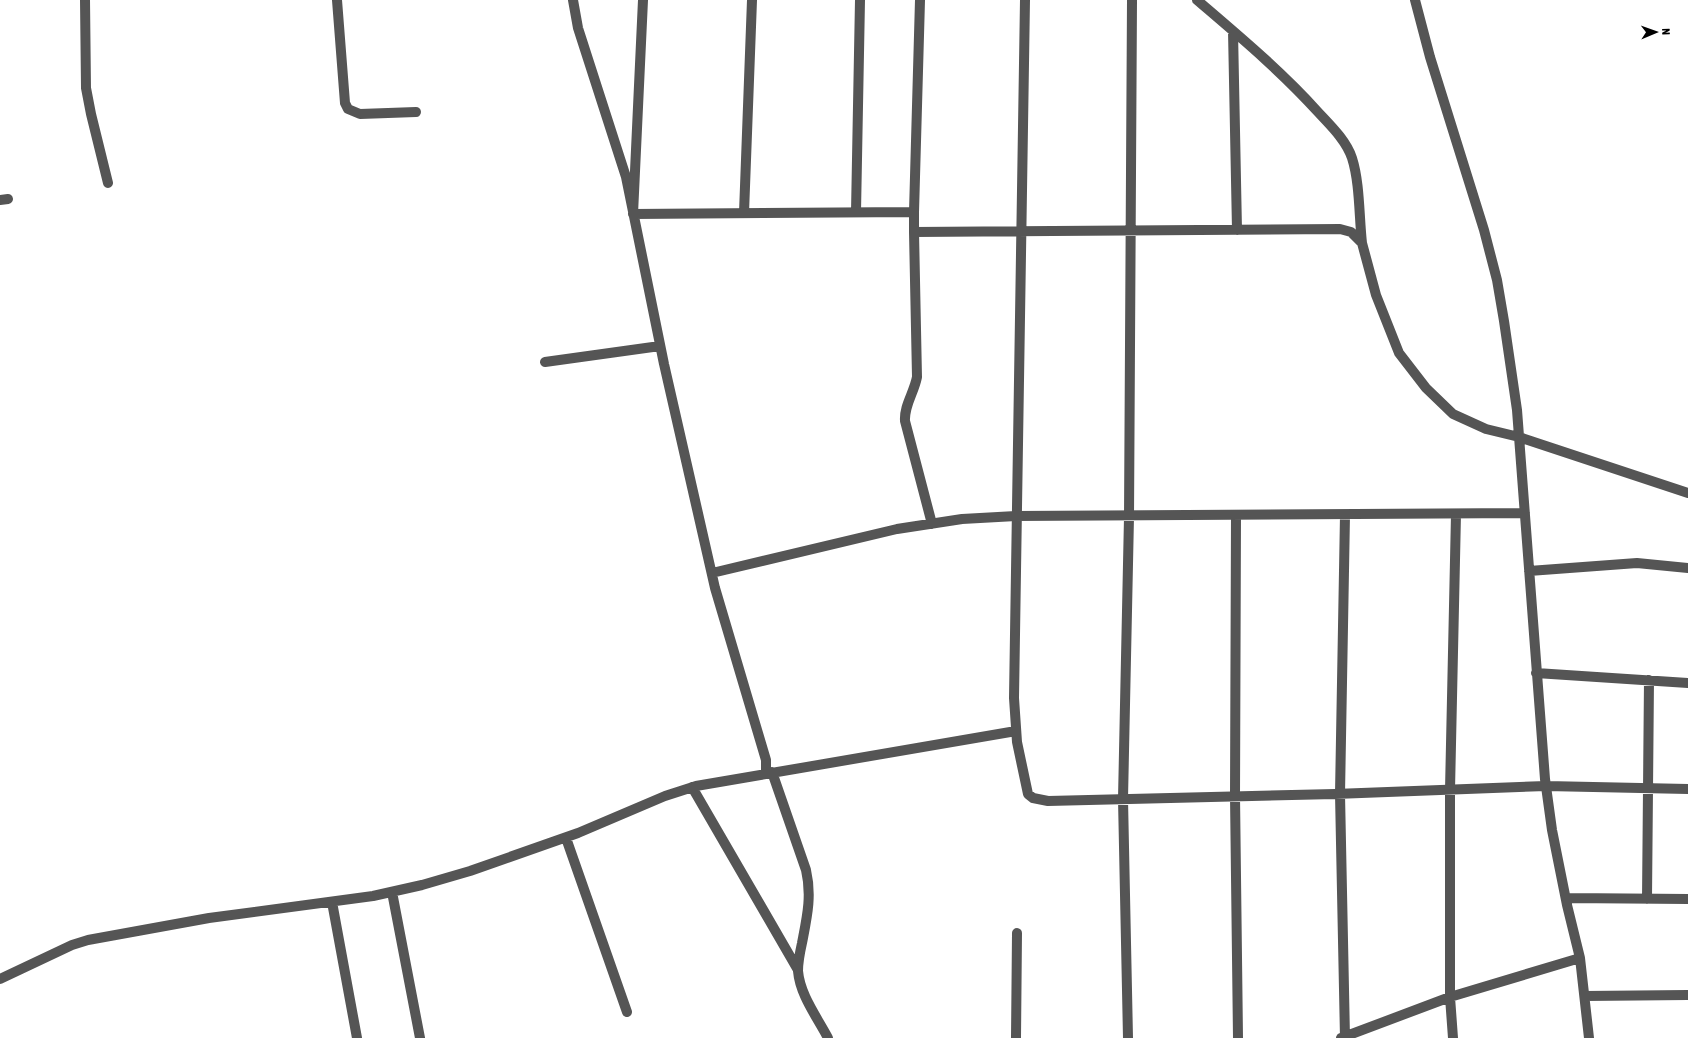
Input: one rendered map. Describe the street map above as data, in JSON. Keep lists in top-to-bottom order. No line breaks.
{"north":"right"}
